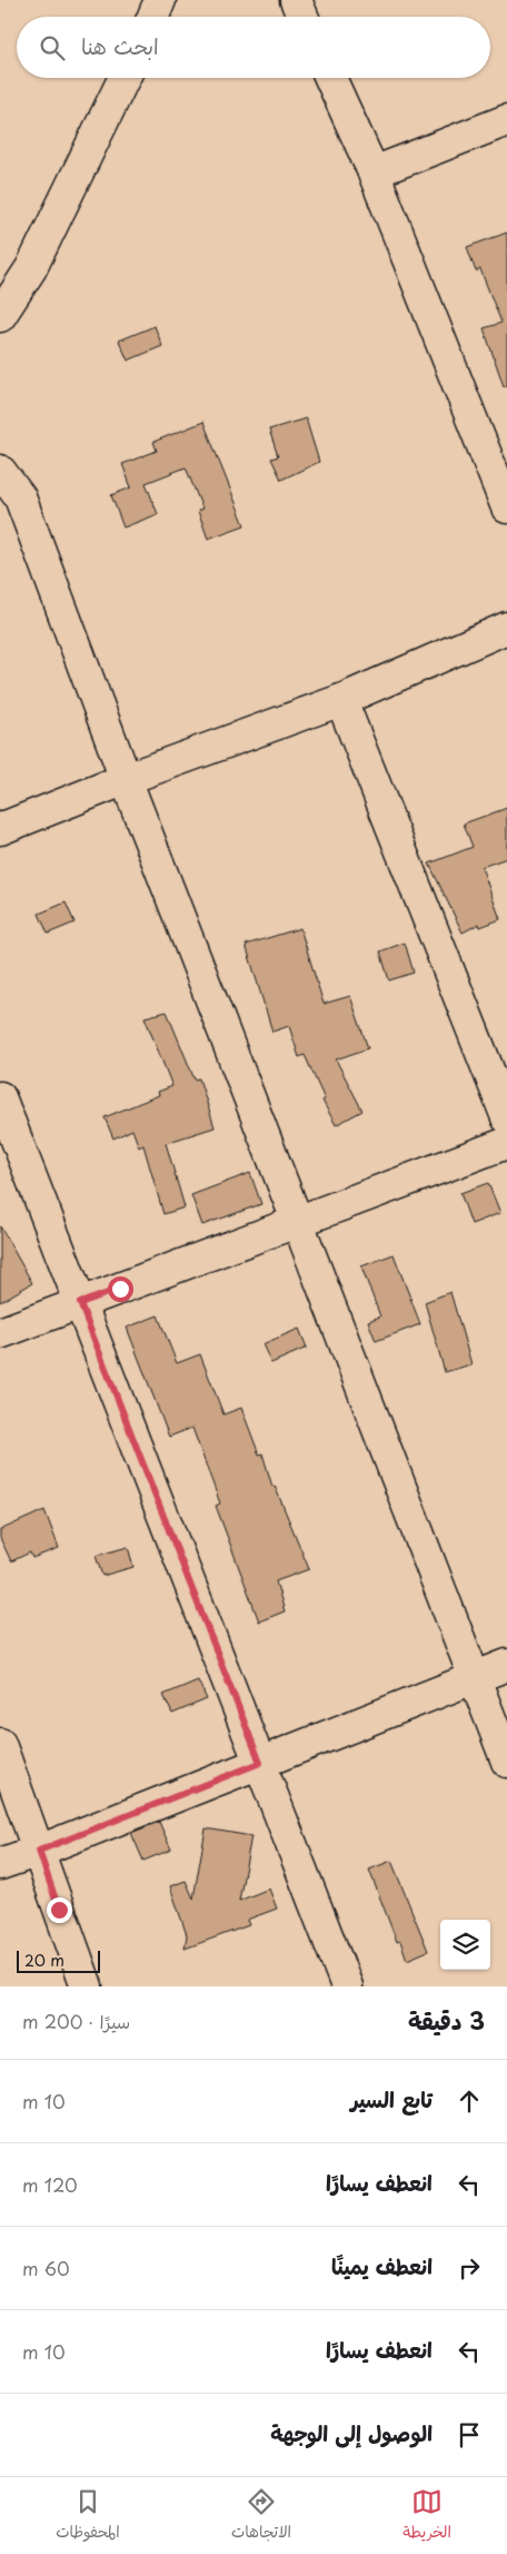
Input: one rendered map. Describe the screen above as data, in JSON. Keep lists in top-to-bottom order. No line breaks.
{"scale_bar":"20 m","page":{"search":"ابحث هنا","scale":"20 m","heading":["3 دقيقة","سيرًا · 200 m"],"list":[["تابع السير","10 m"],["انعطف يسارًا","120 m"],["انعطف يمينًا","60 m"],["انعطف يسارًا","10 m"],"الوصول إلى الوجهة"],"nav":["الخريطة","الاتجاهات","المحفوظات"]}}
